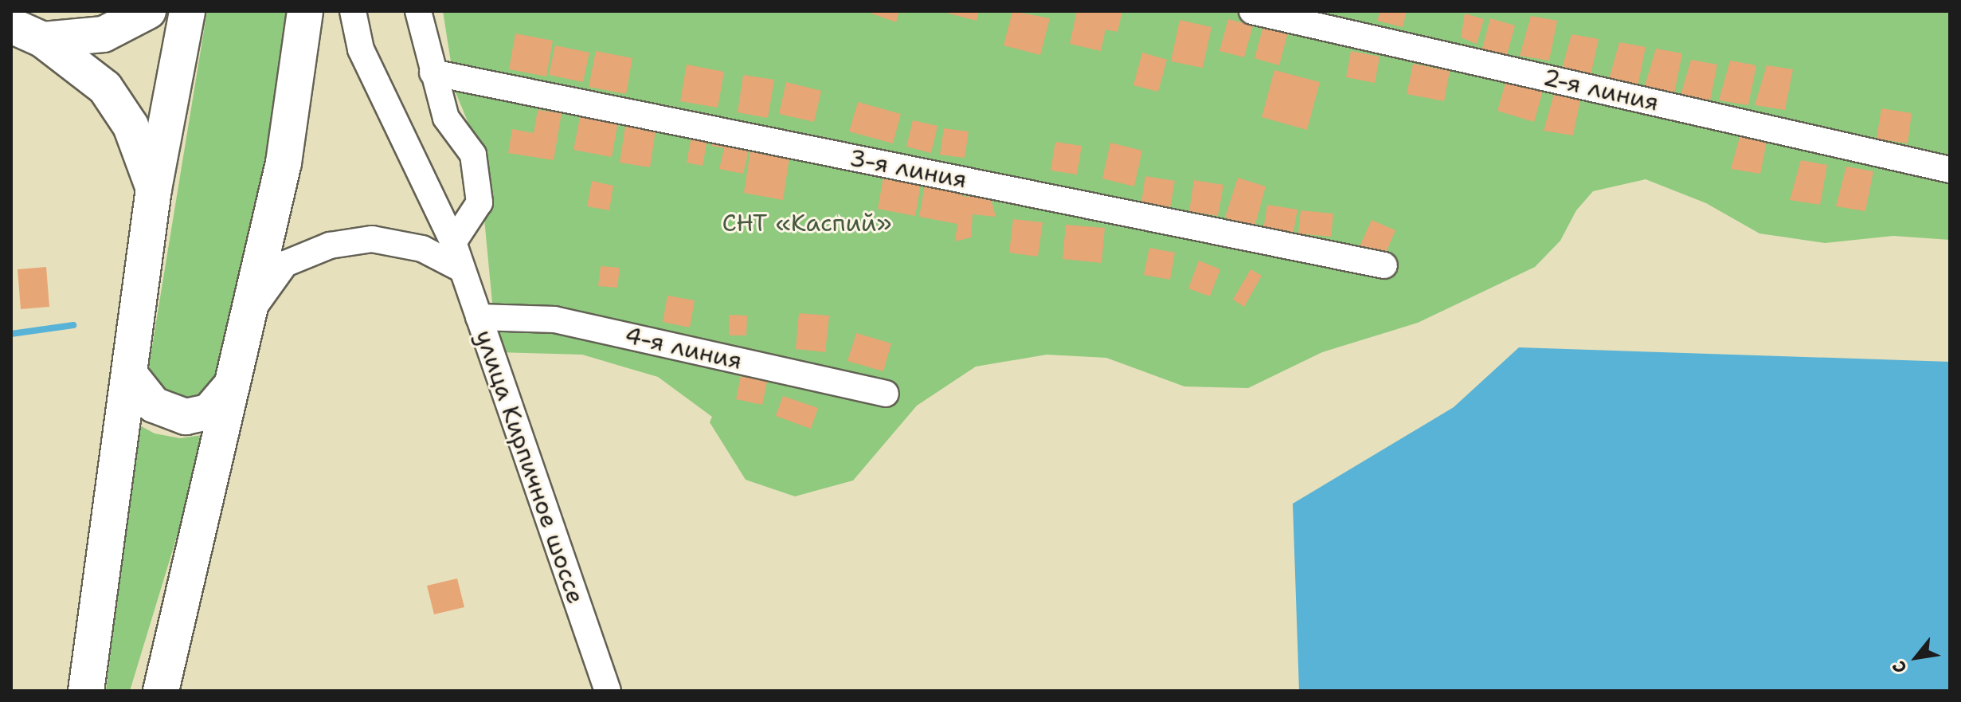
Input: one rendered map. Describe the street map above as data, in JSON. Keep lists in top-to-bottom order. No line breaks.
{"streets":{"street":["2-я линия","3-я линия","4-я линия","улица Кирпичное шоссе"]},"crossings":[["4-я линия","улица Кирпичное шоссе"]],"parks":["СНТ «Каспий»"],"north":"bottom left"}
